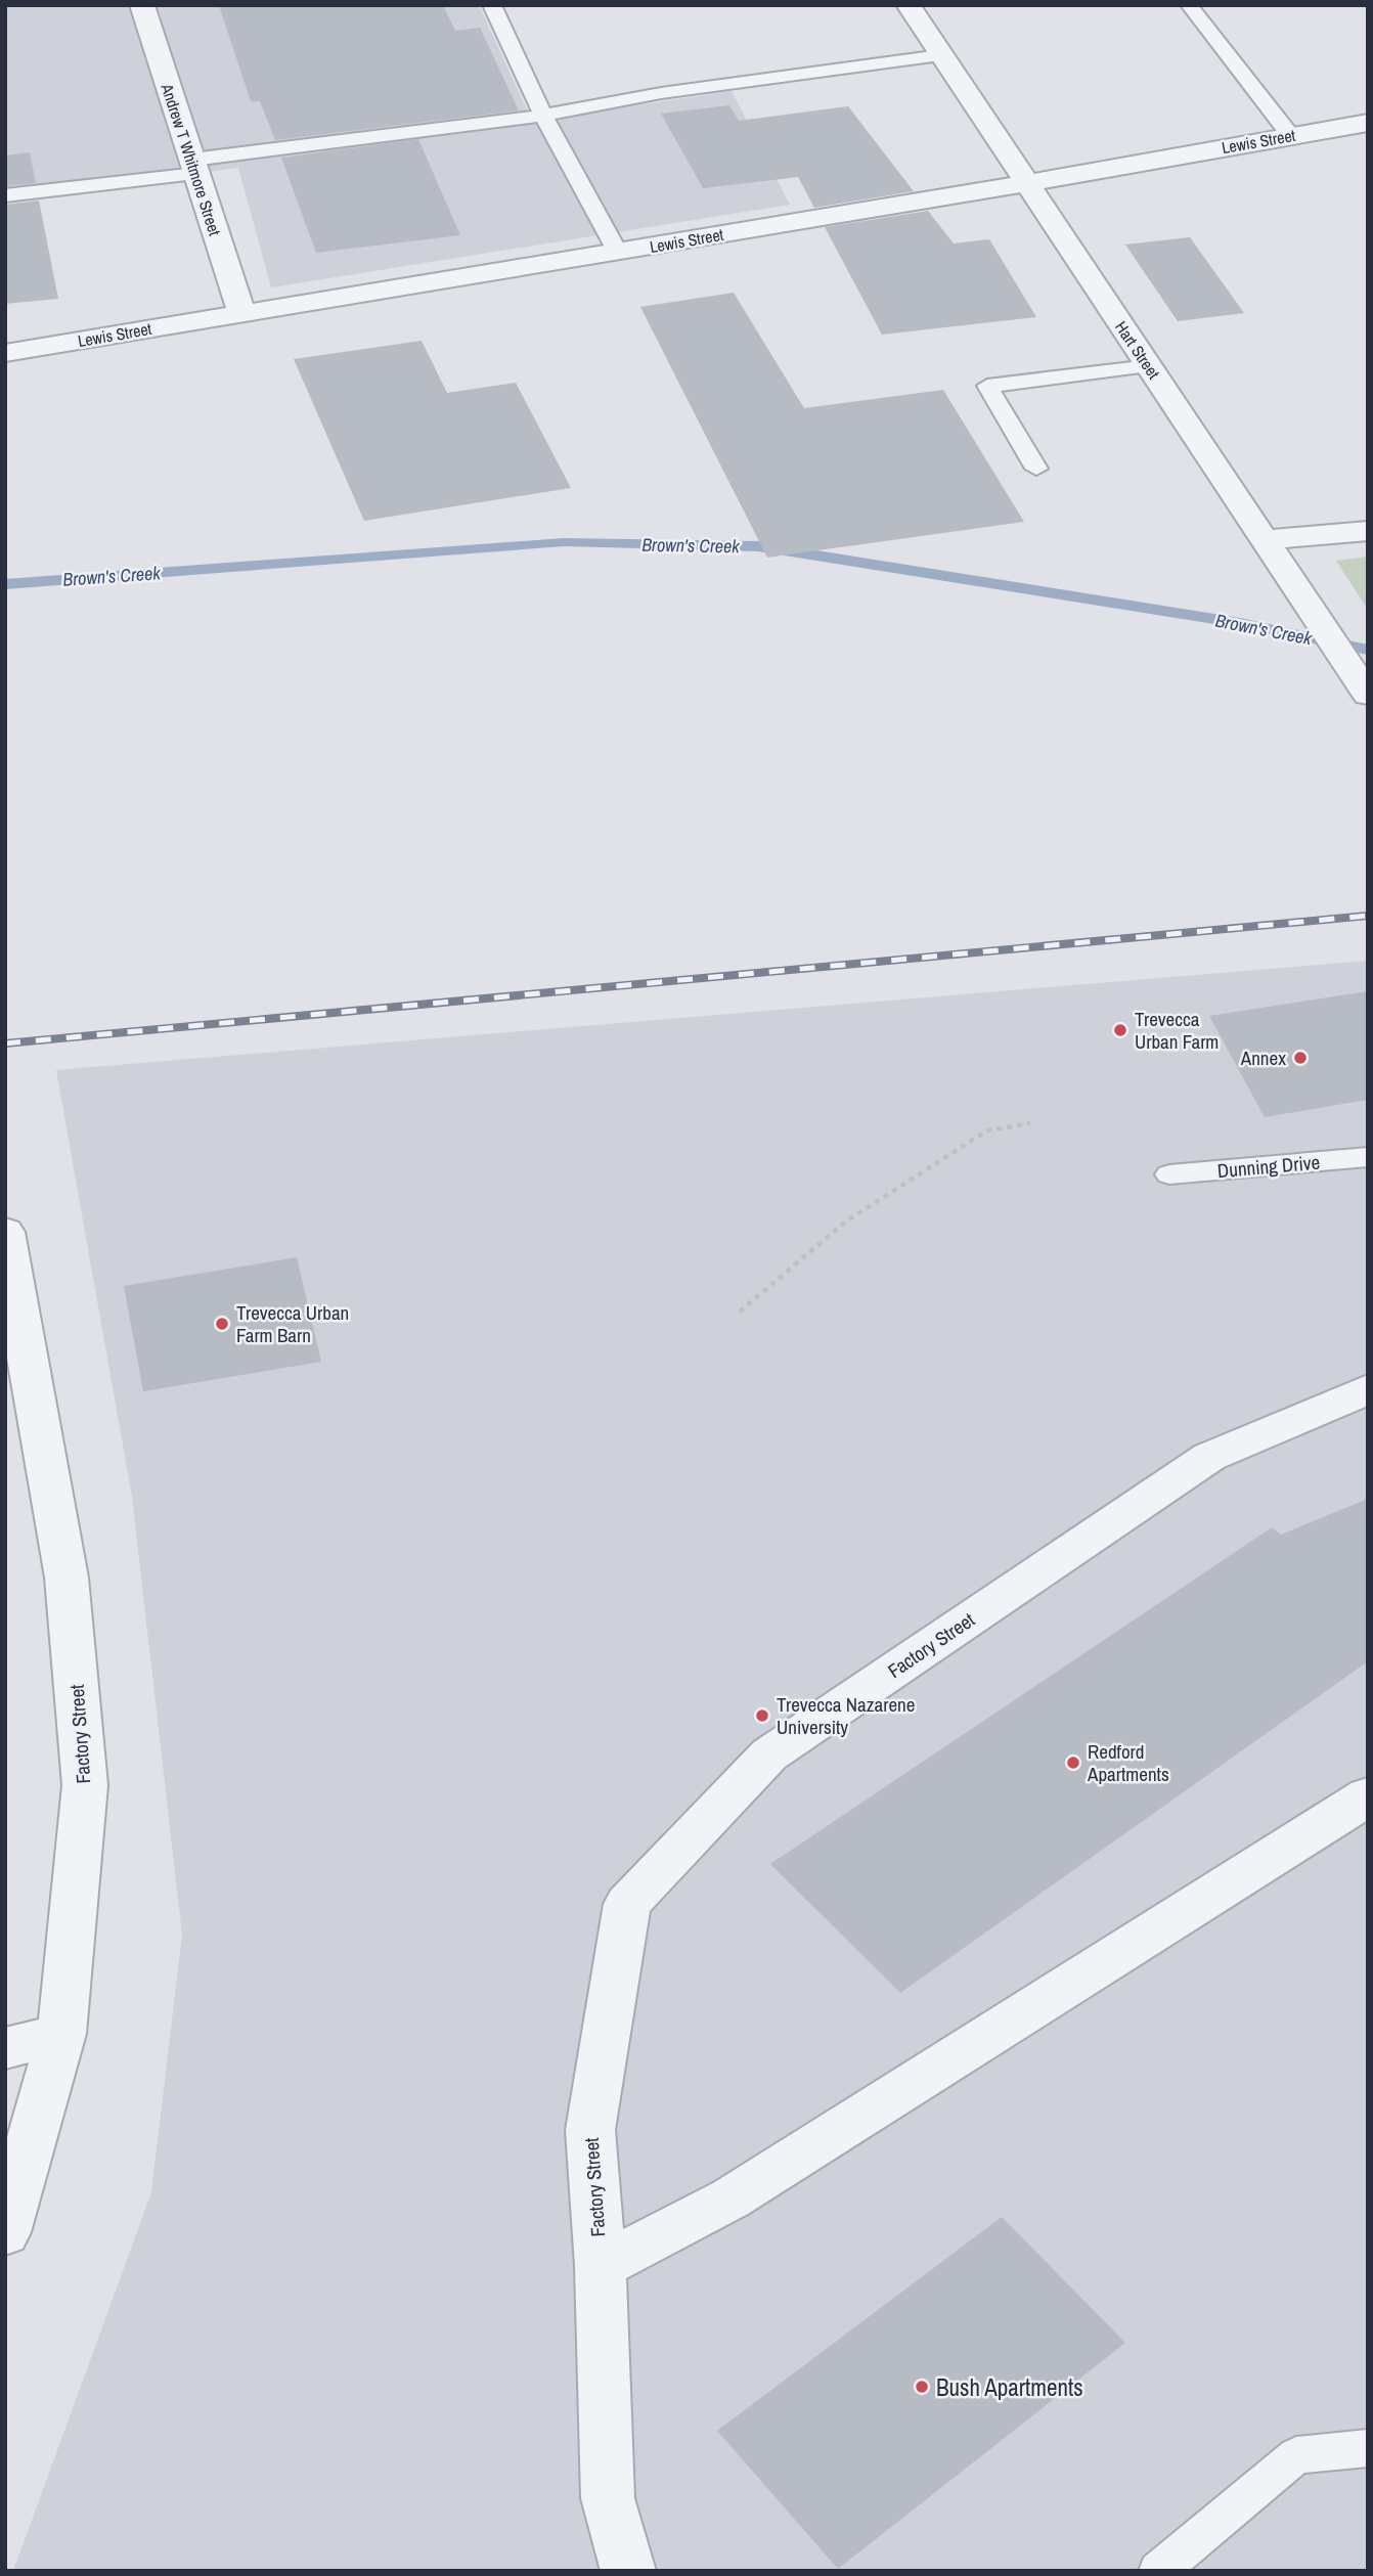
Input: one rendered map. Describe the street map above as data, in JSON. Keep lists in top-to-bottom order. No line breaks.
{"streets":{"street":["Lewis Street","Andrew T Whitmore Street","Hart Street","Factory Street"],"lane":["Dunning Drive"]},"crossings":[["Lewis Street","Andrew T Whitmore Street"],["Lewis Street","Hart Street"]],"water":["Brown's Creek"],"places":["Trevecca Urban Farm","Annex","Trevecca Urban Farm Barn","Trevecca Nazarene University","Redford Apartments","Bush Apartments"]}
